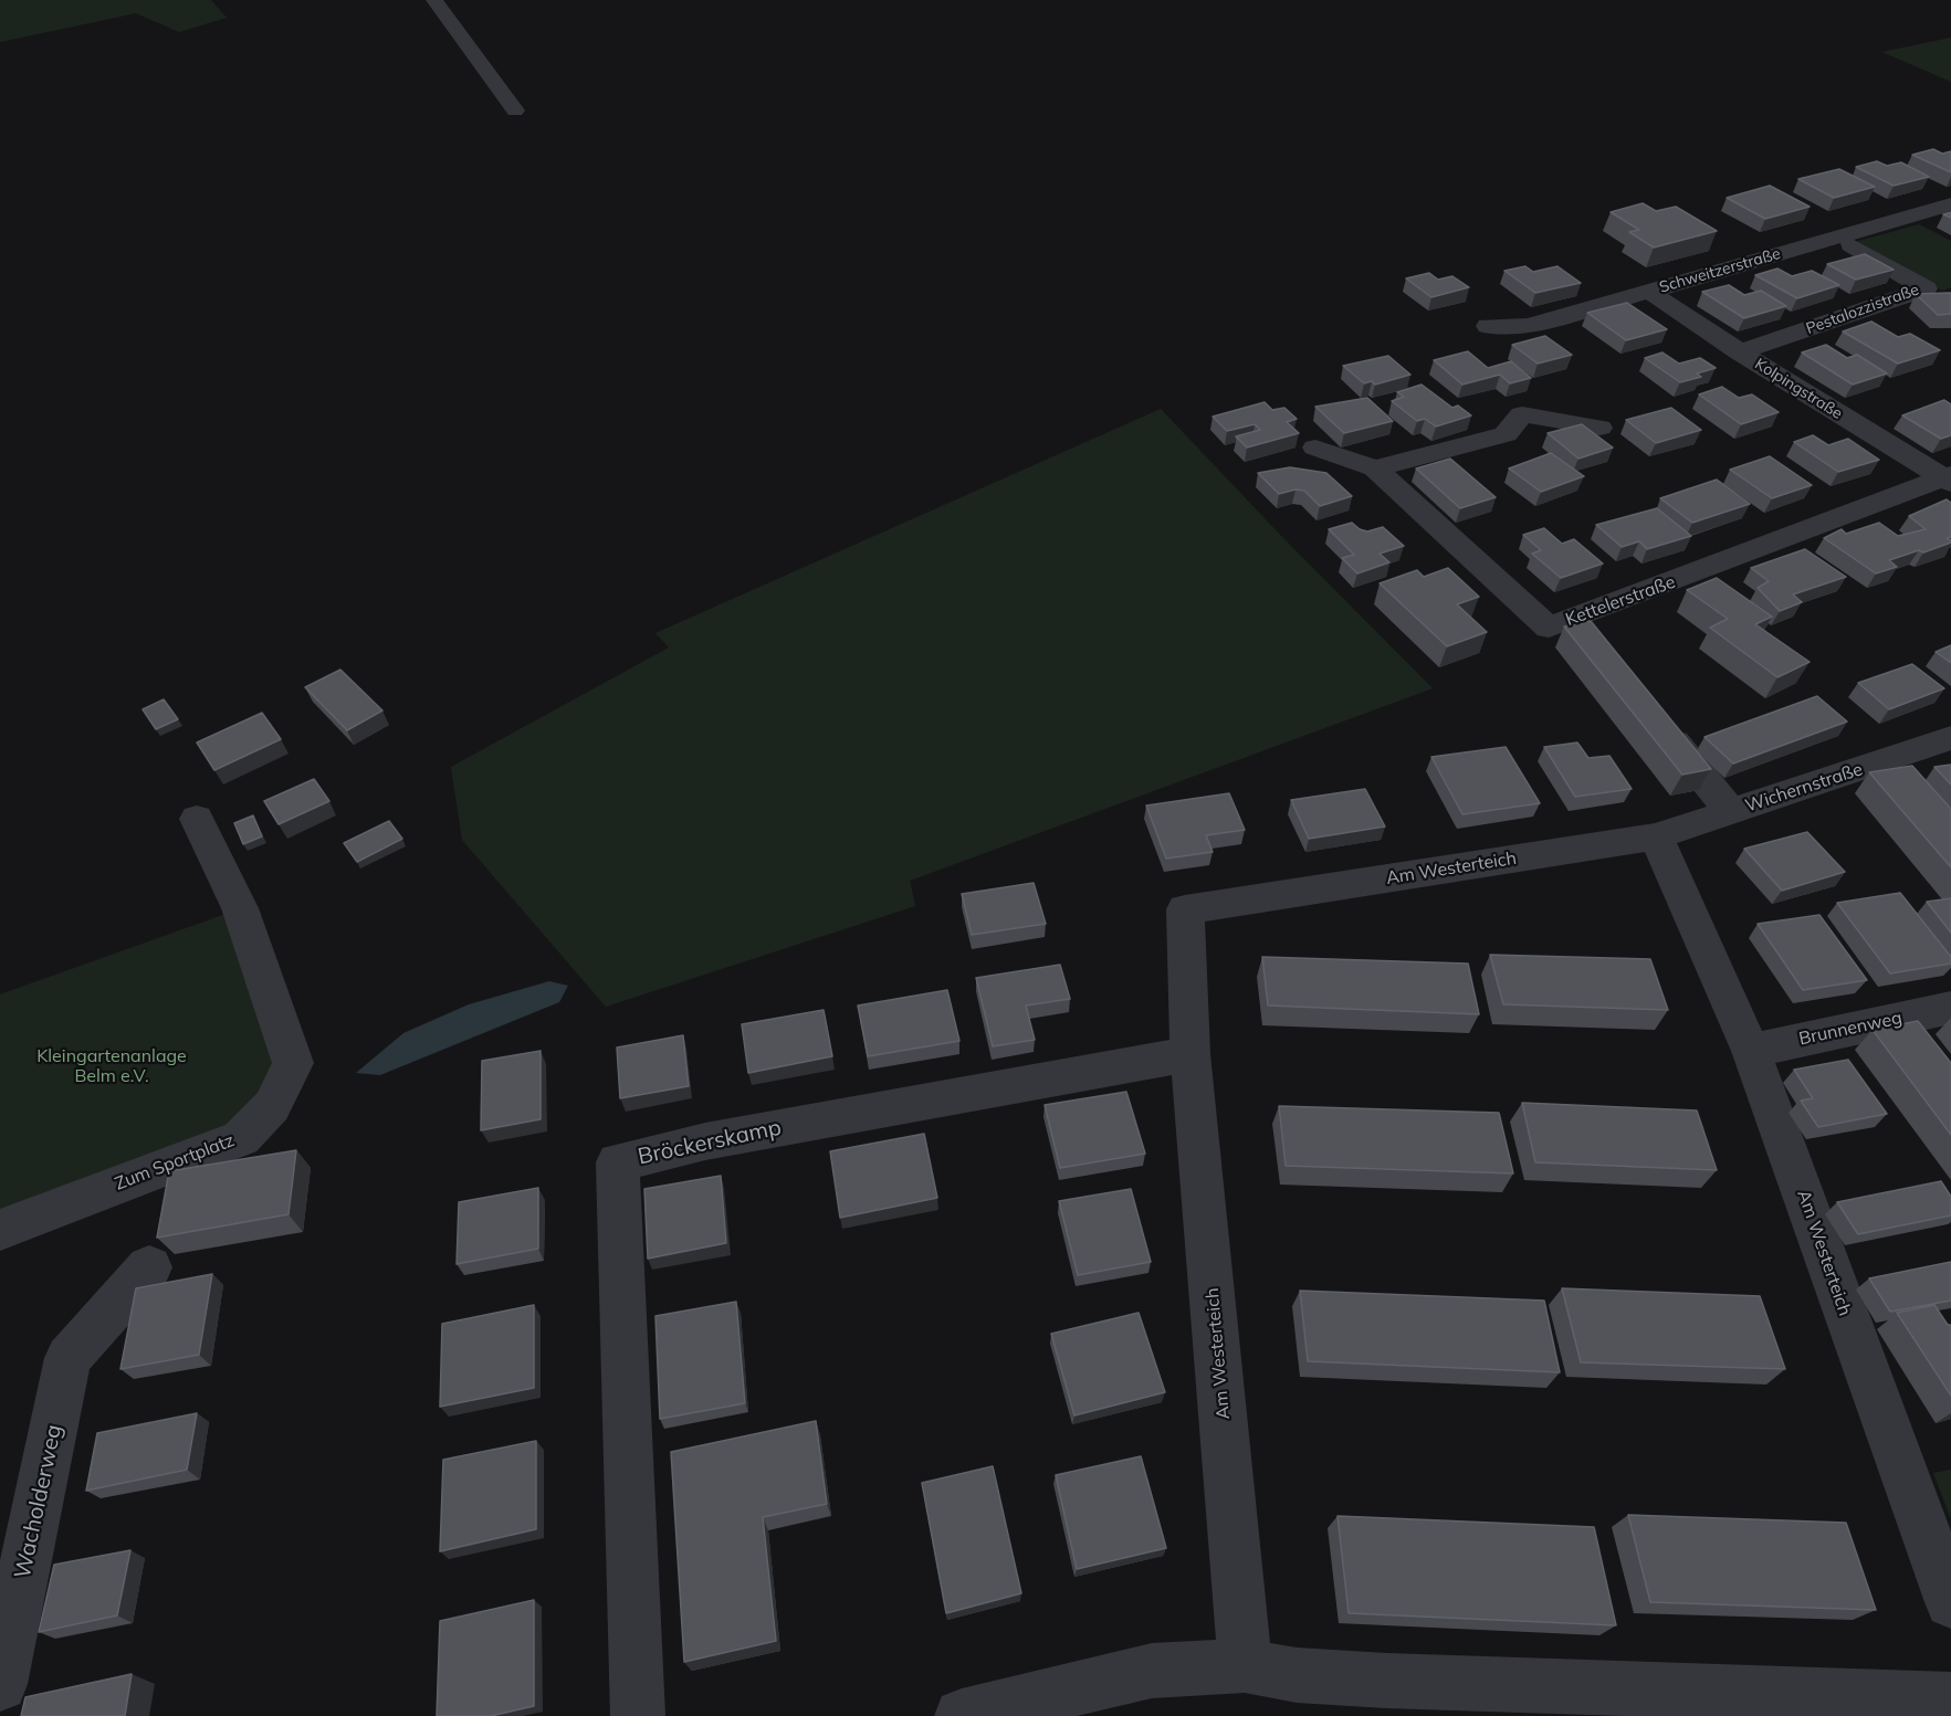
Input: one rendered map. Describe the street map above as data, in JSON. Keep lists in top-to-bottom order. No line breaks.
{"streets":{"street":["Schweitzerstraße","Pestalozzistraße","Kolpingstraße","Kettelerstraße","Wichernstraße","Am Westerteich","Brunnenweg","Bröckerskamp","Zum Sportplatz","Wacholderweg"]},"crossings":[["Schweitzerstraße","Pestalozzistraße"],["Schweitzerstraße","Kolpingstraße"],["Pestalozzistraße","Kolpingstraße"],["Kolpingstraße","Kettelerstraße"],["Wichernstraße","Am Westerteich"],["Am Westerteich","Brunnenweg"],["Am Westerteich","Bröckerskamp"]],"parks":["Kleingartenanlage Belm e.V."]}
